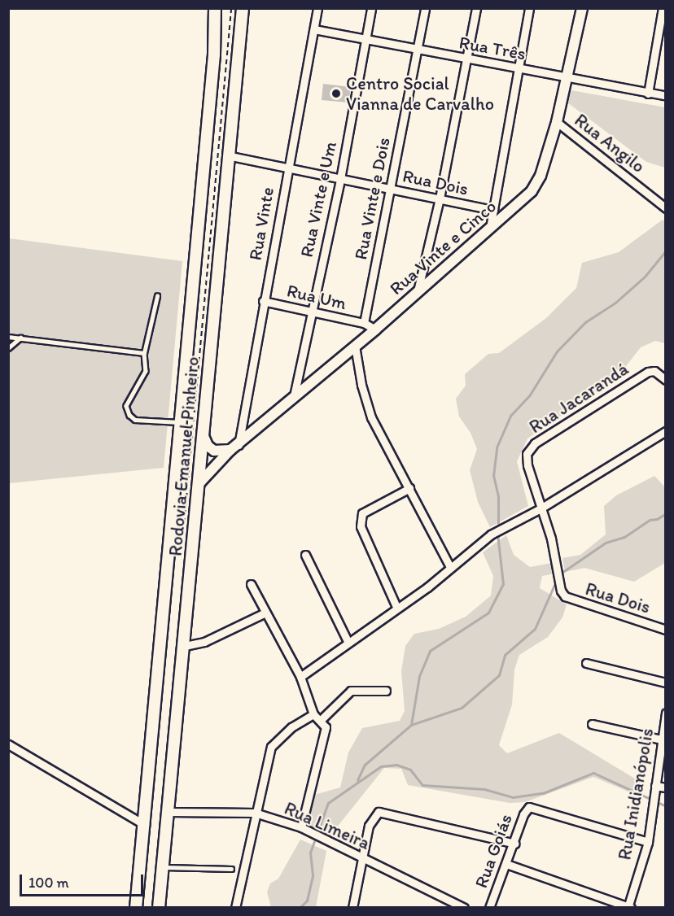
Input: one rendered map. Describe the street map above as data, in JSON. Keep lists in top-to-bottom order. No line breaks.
{"streets":{"main road":["Rodovia Emanuel Pinheiro"],"street":["Rua Três","Rua Angilo","Rua Dois","Rua Vinte e Dois","Rua Vinte e Um","Rua Vinte","Rua Vinte e Cinco","Rua Um","Rua Jacarandá","Rua Inidianópolis","Rua Limeira","Rua Goiás"]},"crossings":[["Rua Três","Rua Vinte e Dois"],["Rua Três","Rua Vinte e Um"],["Rua Três","Rua Vinte"],["Rua Três","Rua Vinte e Cinco"],["Rua Angilo","Rua Vinte e Cinco"],["Rua Dois","Rua Vinte e Dois"],["Rua Dois","Rua Vinte e Um"],["Rua Dois","Rua Vinte"],["Rua Dois","Rua Jacarandá"],["Rua Dois","Rodovia Emanuel Pinheiro"],["Rua Vinte e Dois","Rua Um"],["Rua Vinte e Um","Rua Vinte e Cinco"],["Rua Vinte e Um","Rua Um"],["Rua Vinte","Rua Vinte e Cinco"],["Rua Vinte","Rua Um"],["Rua Vinte e Cinco","Rodovia Emanuel Pinheiro"],["Rodovia Emanuel Pinheiro","Rua Limeira"],["Rua Inidianópolis","Rua Goiás"]],"places":["Centro Social Vianna de Carvalho"],"scale_bar":"100 m"}
